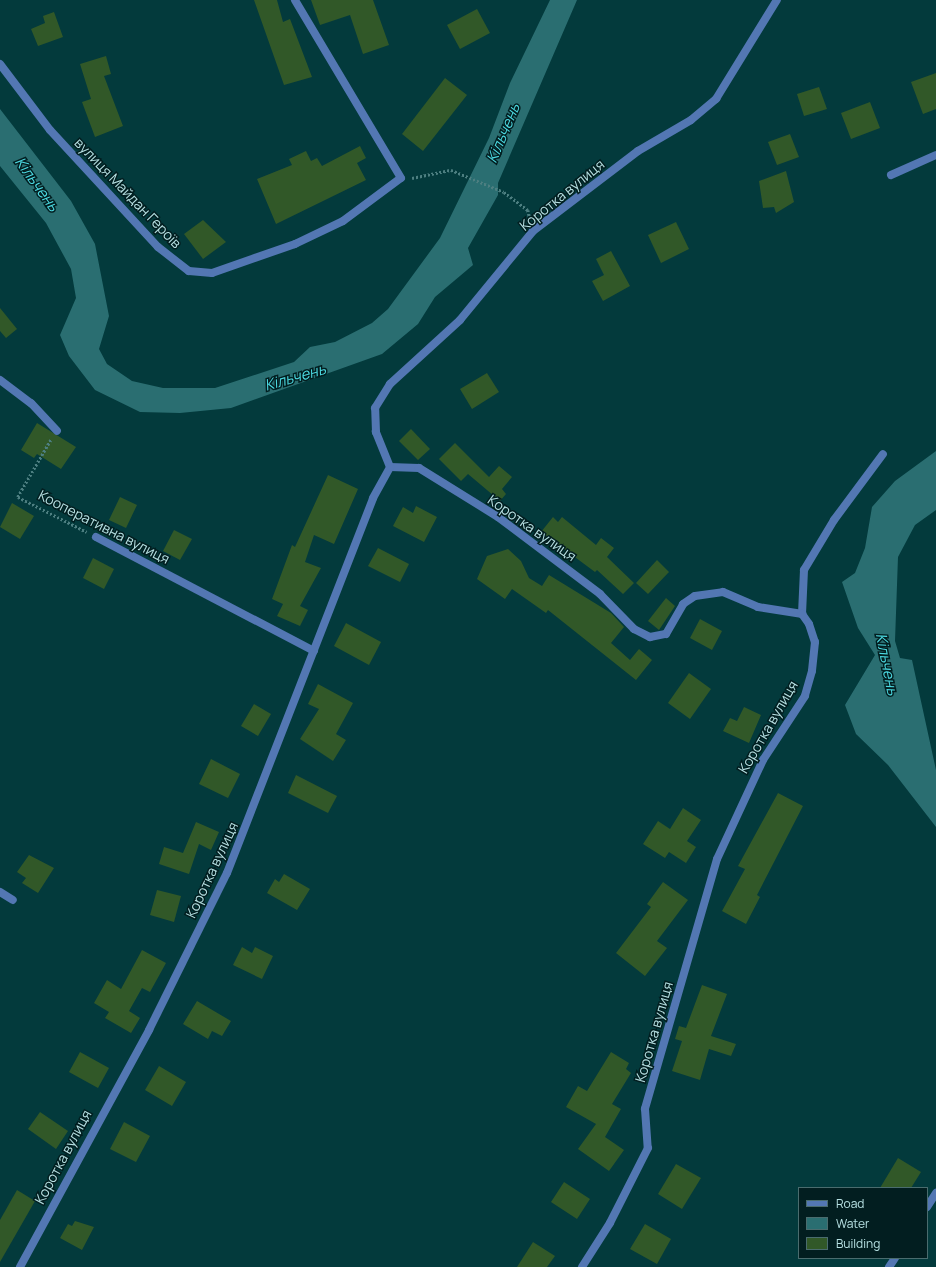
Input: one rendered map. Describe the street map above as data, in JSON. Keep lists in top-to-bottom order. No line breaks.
{"streets":{"street":["вулиця Майдан Героїв","Коротка вулиця","Кооперативна вулиця"]},"crossings":[["Коротка вулиця","Кооперативна вулиця"]],"water":["Кільчень"],"legend":["Road","Water","Building"]}
